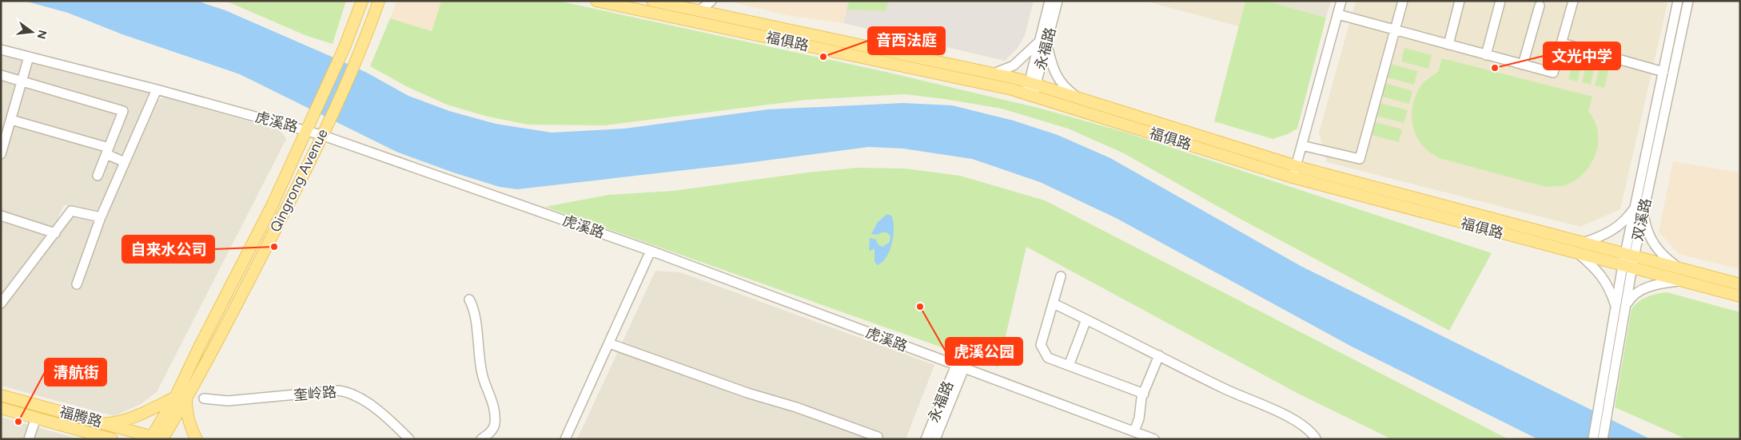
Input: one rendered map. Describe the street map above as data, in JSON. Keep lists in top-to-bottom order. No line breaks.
{"streets":{"main road":["福俱路","Qingrong Avenue","福腾路"],"street":["永福路","虎溪路","双溪路","奎岭路"]},"crossings":[["福俱路","永福路"],["福俱路","双溪路"],["永福路","虎溪路"],["虎溪路","Qingrong Avenue"],["Qingrong Avenue","福腾路"]],"places":["音西法庭","文光中学","自来水公司","虎溪公园","清航街"],"north":"right"}
